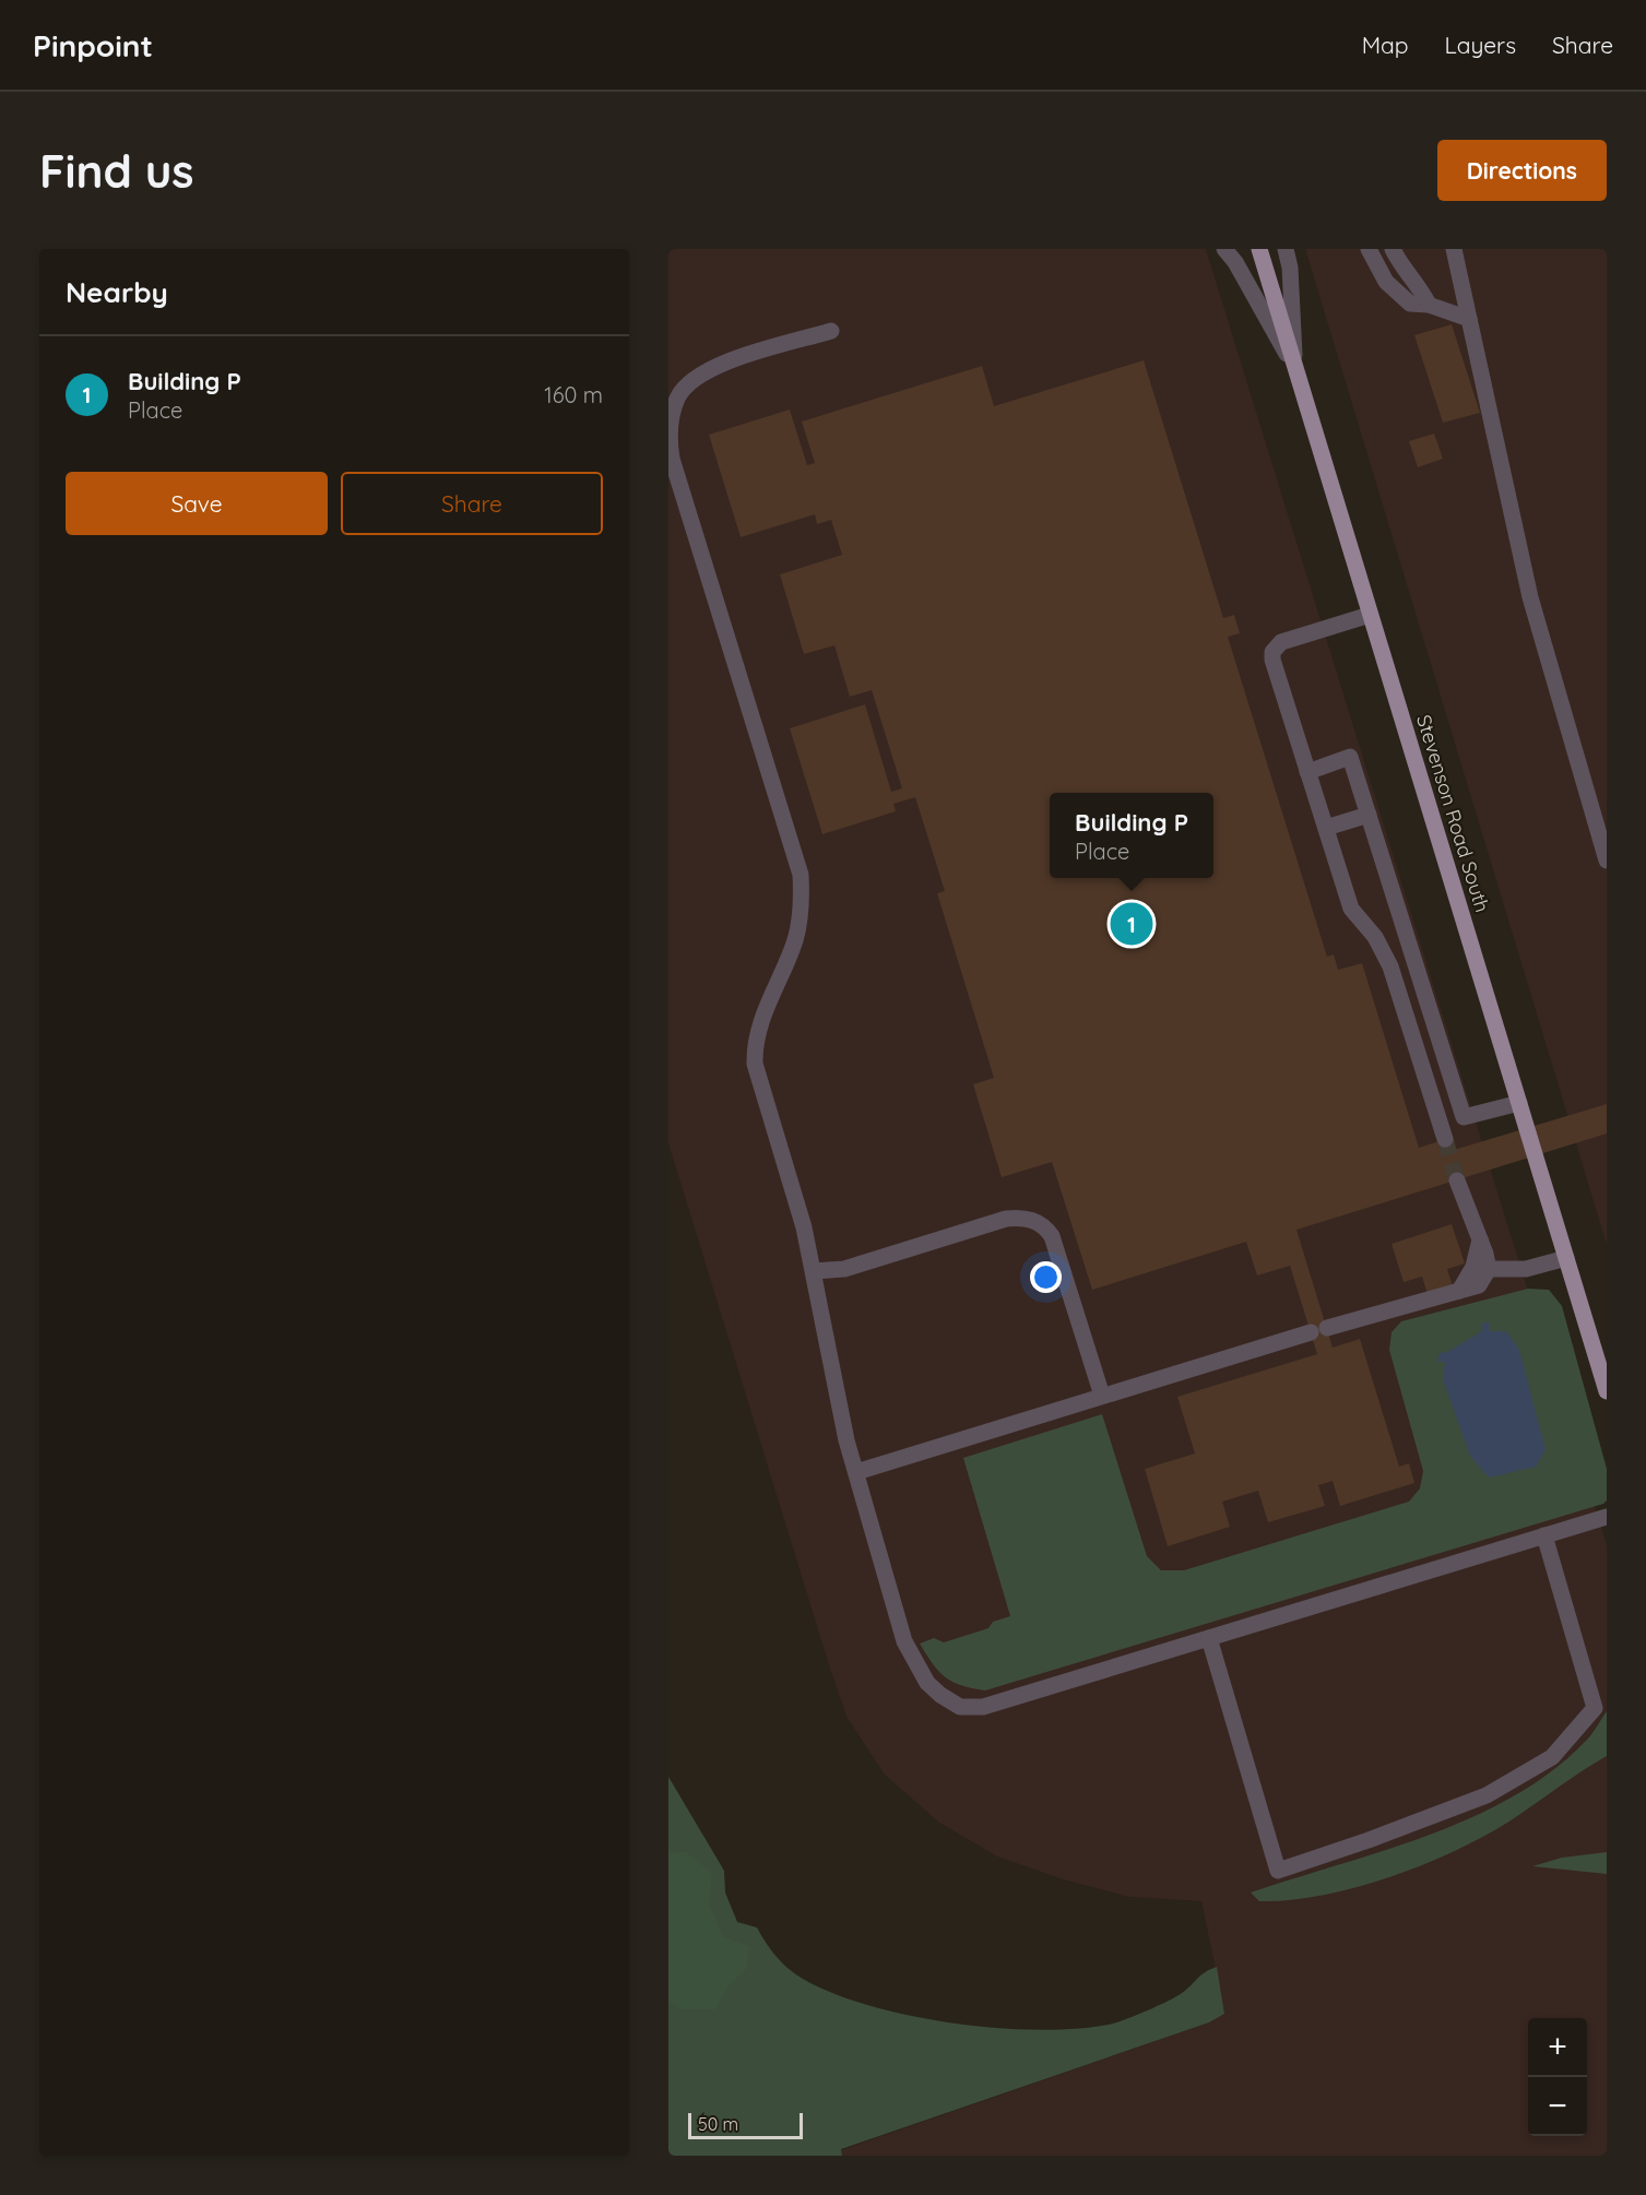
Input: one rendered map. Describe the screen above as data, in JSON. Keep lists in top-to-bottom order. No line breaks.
{"streets":{"main road":["Stevenson Road South"]},"scale_bar":"50 m","page":{"header":"Pinpoint","nav":["Map","Layers","Share"],"buttons":["Directions",["Save","Share"]],"title":"Find us","heading":"Nearby","list":[{"mark":"1","name":"Building P","note":"Place","value":"160 m"}],"popup":["Building P","Place"],"pins":"1","map_buttons":["+","−"],"scale":"50 m"}}
